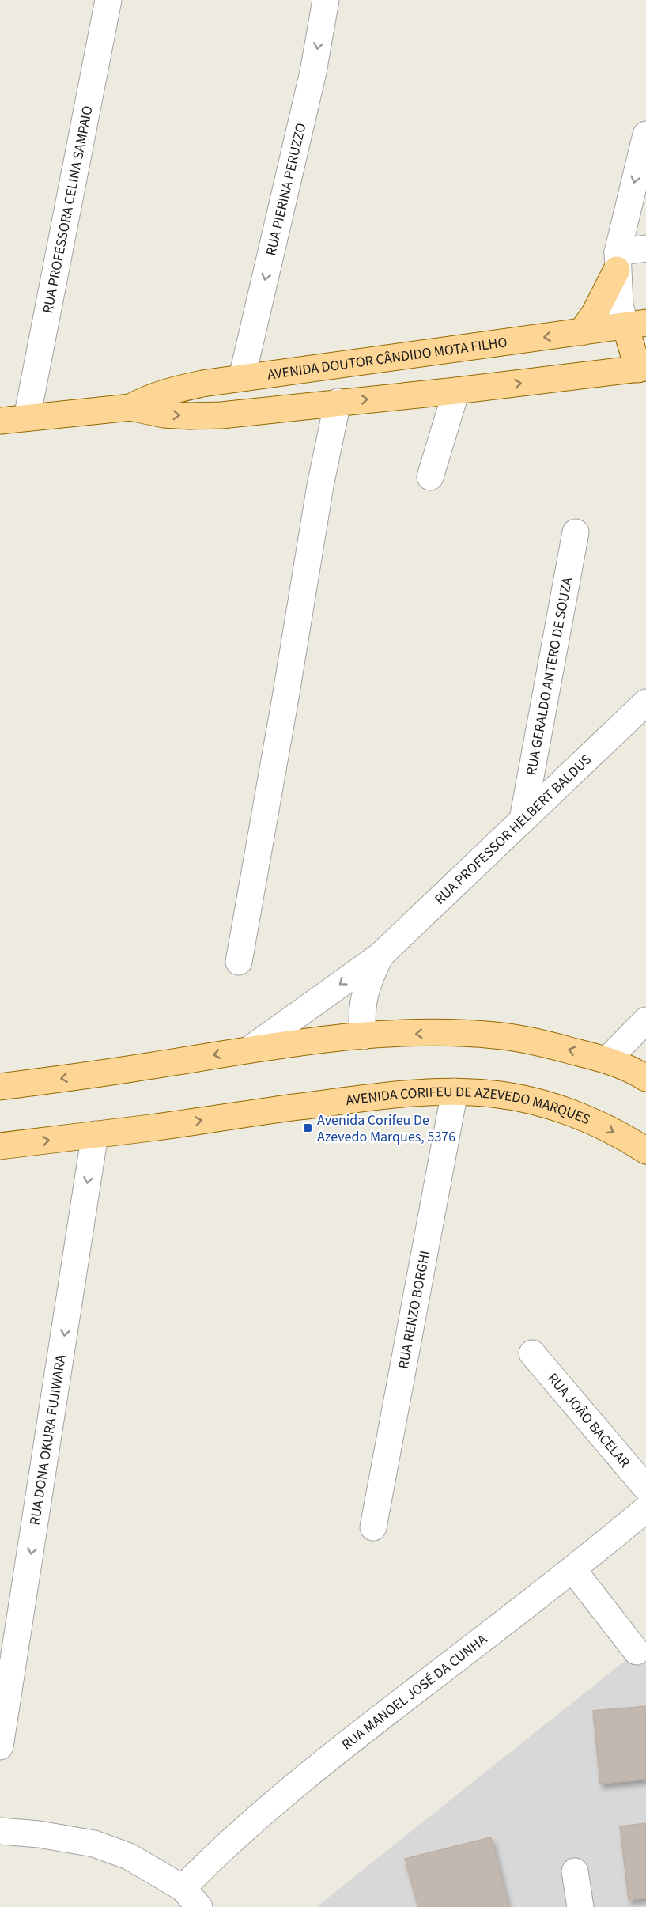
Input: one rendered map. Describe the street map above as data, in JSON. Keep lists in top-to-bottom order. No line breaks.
{"streets":{"main road":["AVENIDA DOUTOR CÂNDIDO MOTA FILHO","AVENIDA CORIFEU DE AZEVEDO MARQUES"],"street":["RUA PIERINA PERUZZO","RUA PROFESSORA CELINA SAMPAIO","RUA GERALDO ANTERO DE SOUZA","RUA PROFESSOR HELBERT BALDUS","RUA RENZO BORGHI","RUA JOÃO BACELAR","RUA DONA OKURA FUJIWARA","RUA MANOEL JOSÉ DA CUNHA"]},"crossings":[["RUA PIERINA PERUZZO","AVENIDA DOUTOR CÂNDIDO MOTA FILHO"],["RUA PROFESSORA CELINA SAMPAIO","AVENIDA DOUTOR CÂNDIDO MOTA FILHO"],["RUA GERALDO ANTERO DE SOUZA","RUA PROFESSOR HELBERT BALDUS"],["AVENIDA CORIFEU DE AZEVEDO MARQUES","RUA RENZO BORGHI"],["AVENIDA CORIFEU DE AZEVEDO MARQUES","RUA DONA OKURA FUJIWARA"]],"one_way":["RUA PIERINA PERUZZO","RUA DONA OKURA FUJIWARA"],"places":{"transit":["Avenida Corifeu De Azevedo Marques, 5376"]}}
